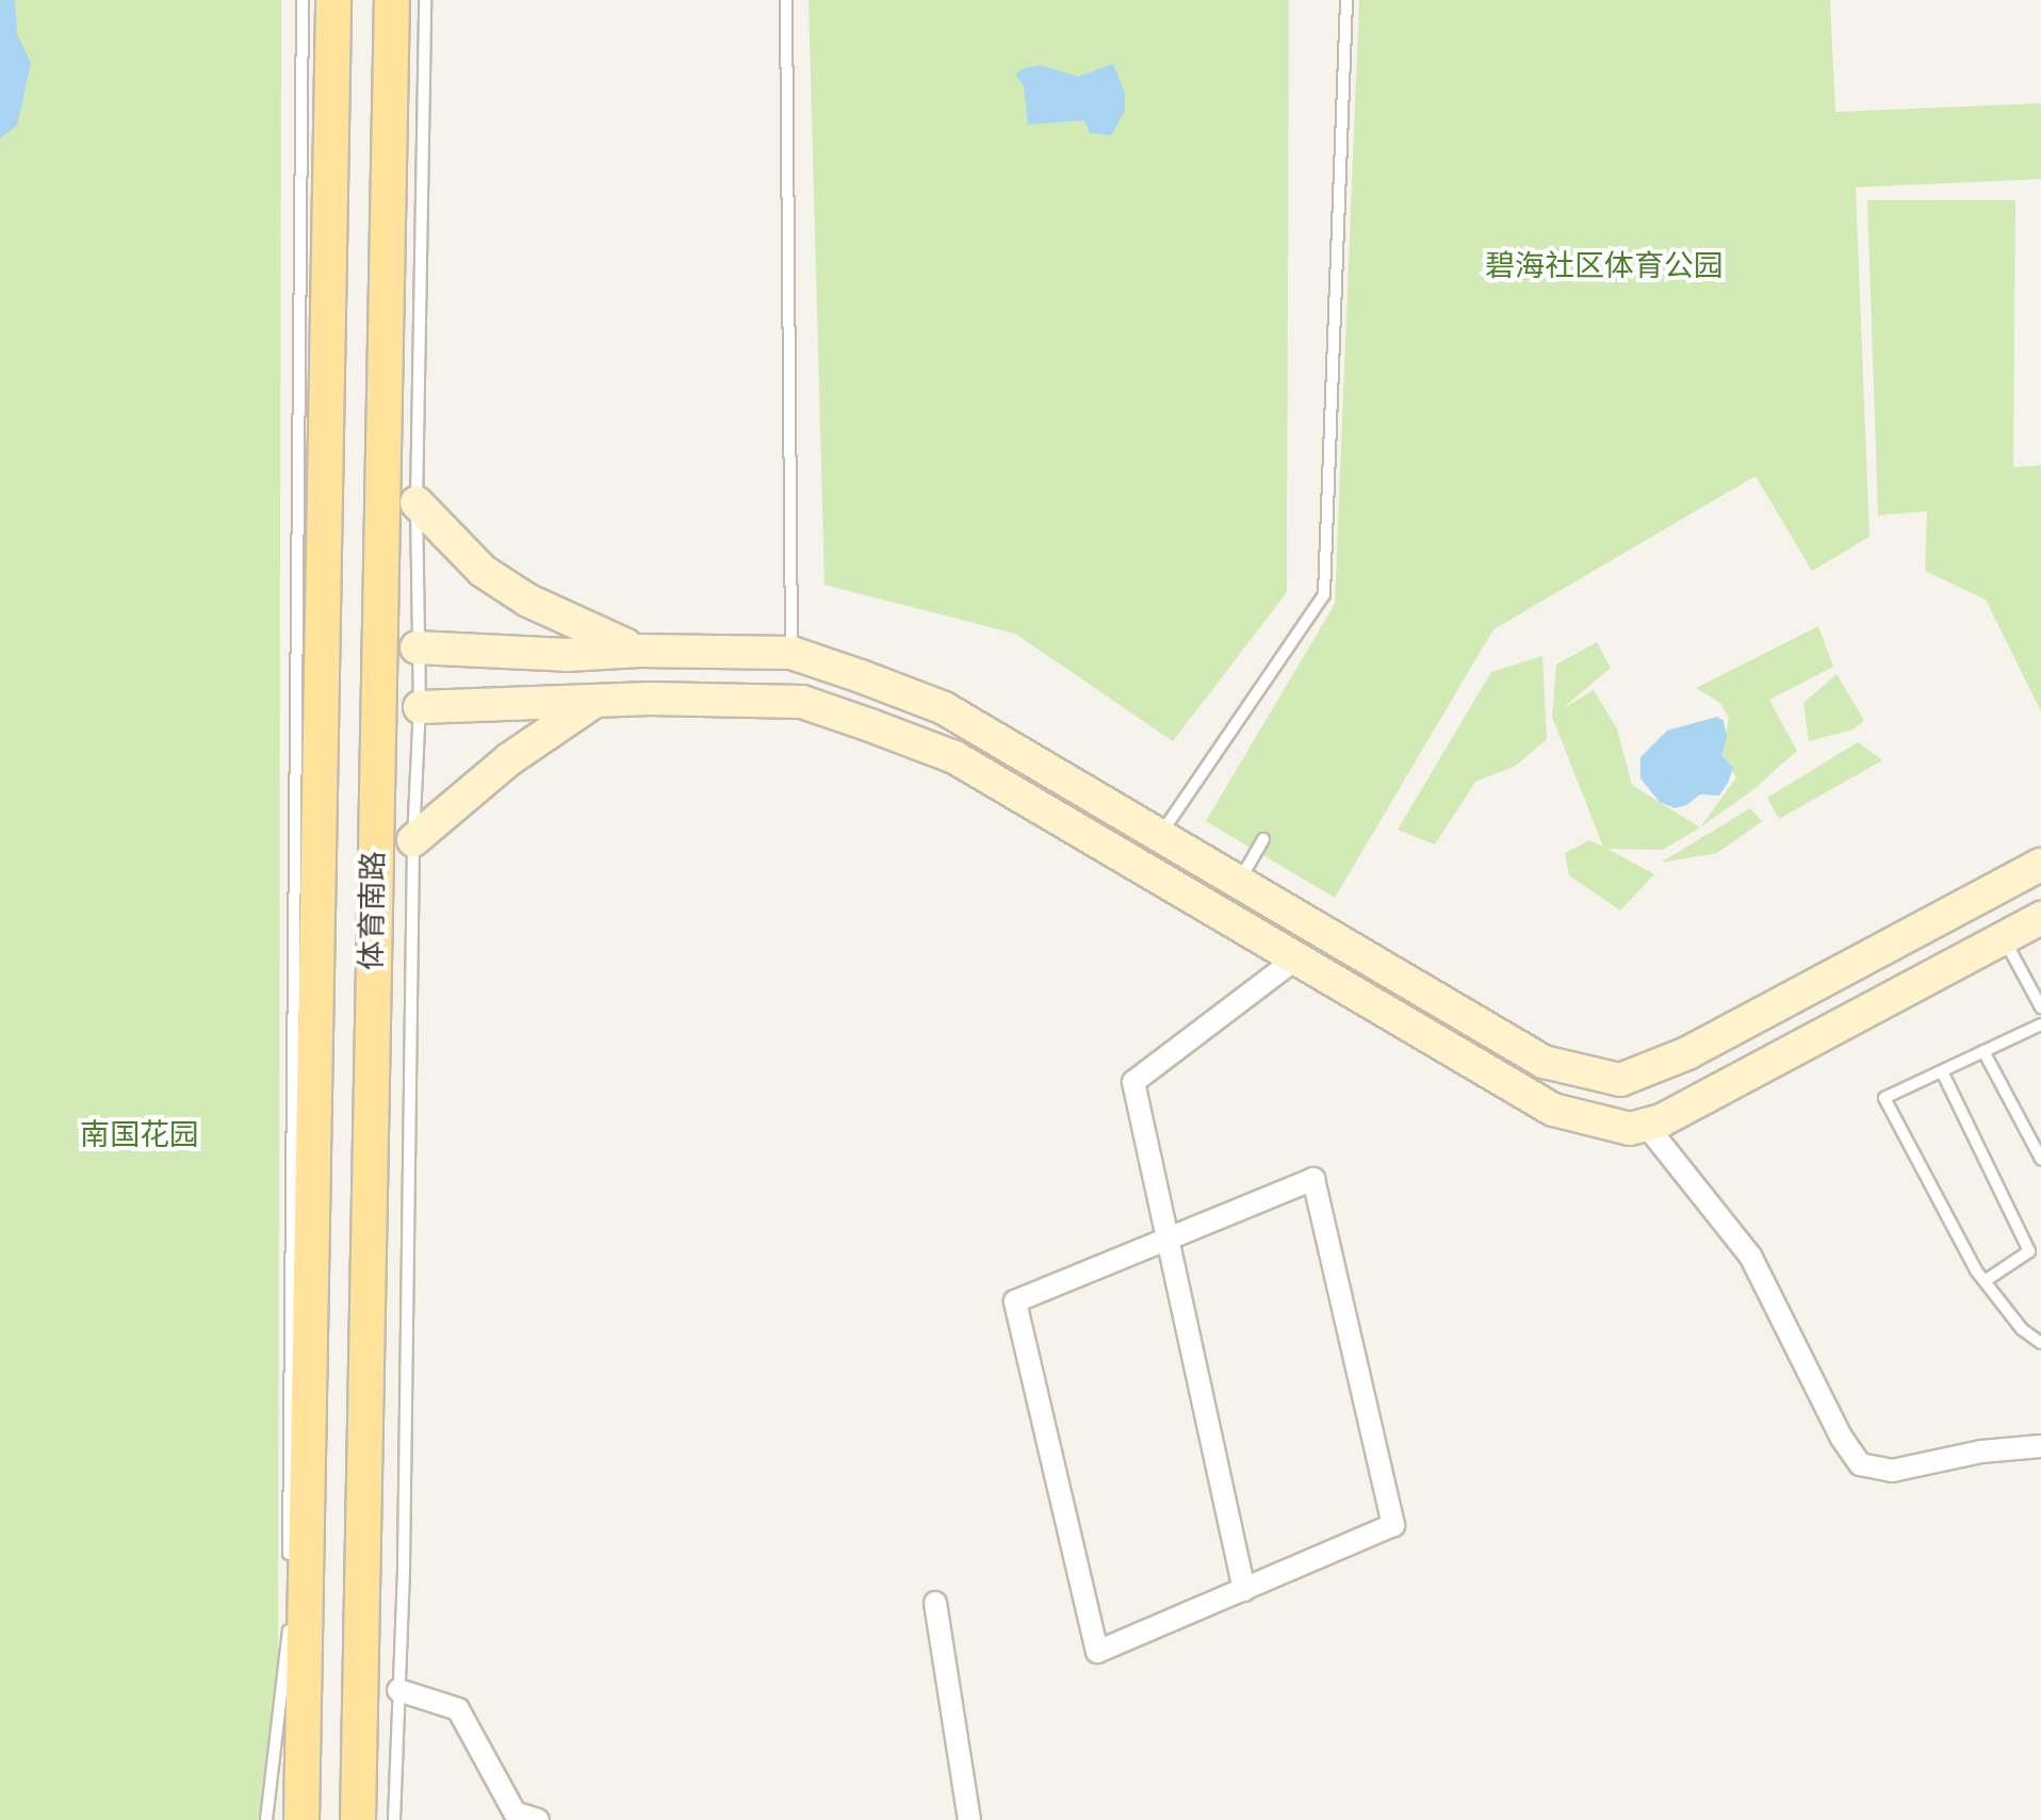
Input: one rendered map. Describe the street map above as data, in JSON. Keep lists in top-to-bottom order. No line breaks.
{"streets":{"main road":["体育南路"]},"parks":["碧海社区体育公园","南国花园"]}
